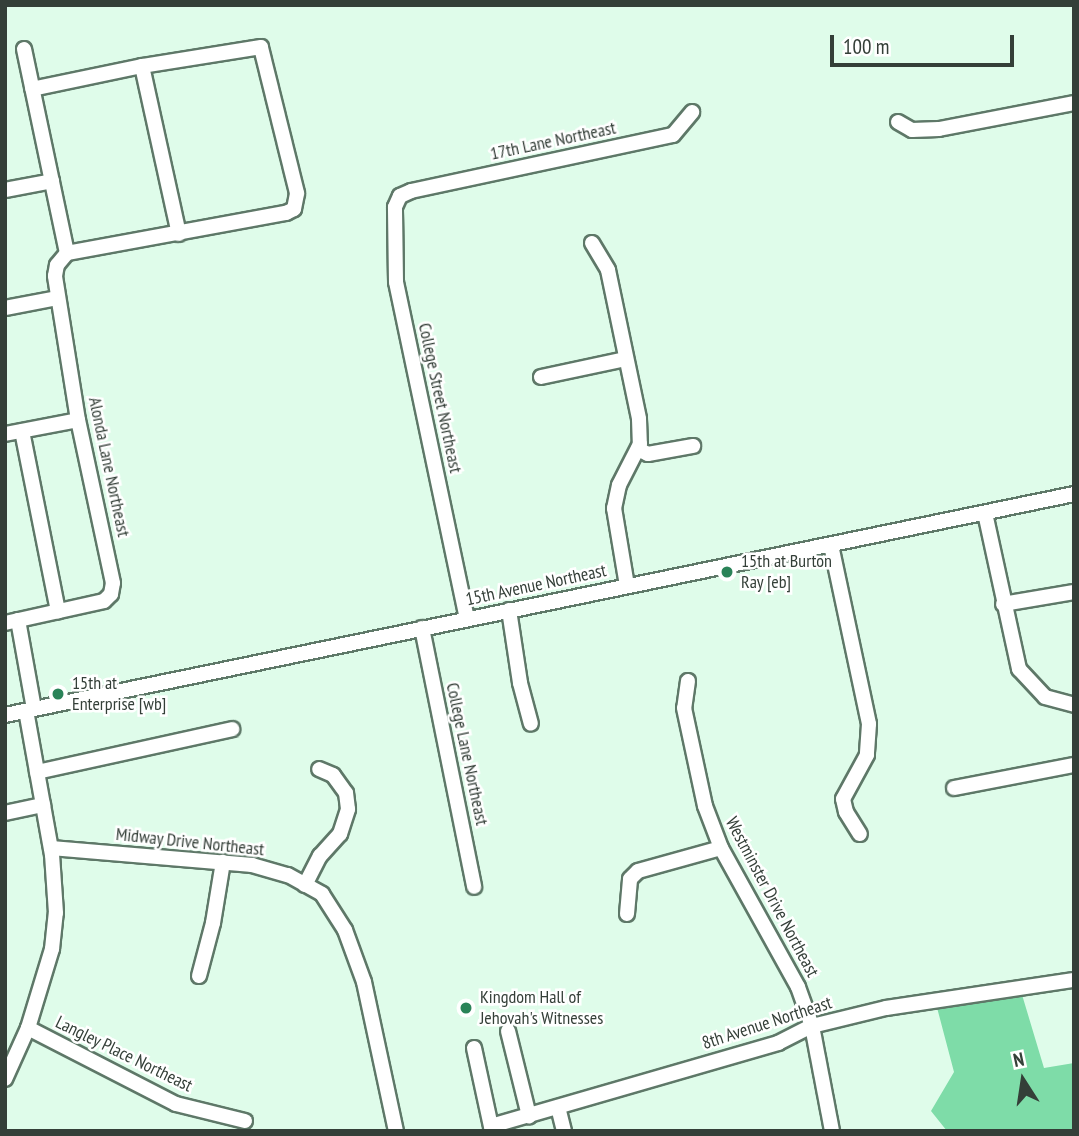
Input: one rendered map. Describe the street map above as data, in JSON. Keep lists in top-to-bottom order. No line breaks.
{"streets":{"street":["17th Lane Northeast","College Street Northeast","Alonda Lane Northeast","15th Avenue Northeast","College Lane Northeast","Midway Drive Northeast","Westminster Drive Northeast","8th Avenue Northeast","Langley Place Northeast"]},"crossings":[["17th Lane Northeast","College Street Northeast"],["College Street Northeast","15th Avenue Northeast"],["Alonda Lane Northeast","15th Avenue Northeast"],["Alonda Lane Northeast","Midway Drive Northeast"],["Alonda Lane Northeast","Langley Place Northeast"],["15th Avenue Northeast","College Lane Northeast"],["Westminster Drive Northeast","8th Avenue Northeast"]],"places":["15th at Burton Ray [eb]","15th at Enterprise [wb]","Kingdom Hall of Jehovah's Witnesses"],"scale_bar":"100 m","north":"top"}
